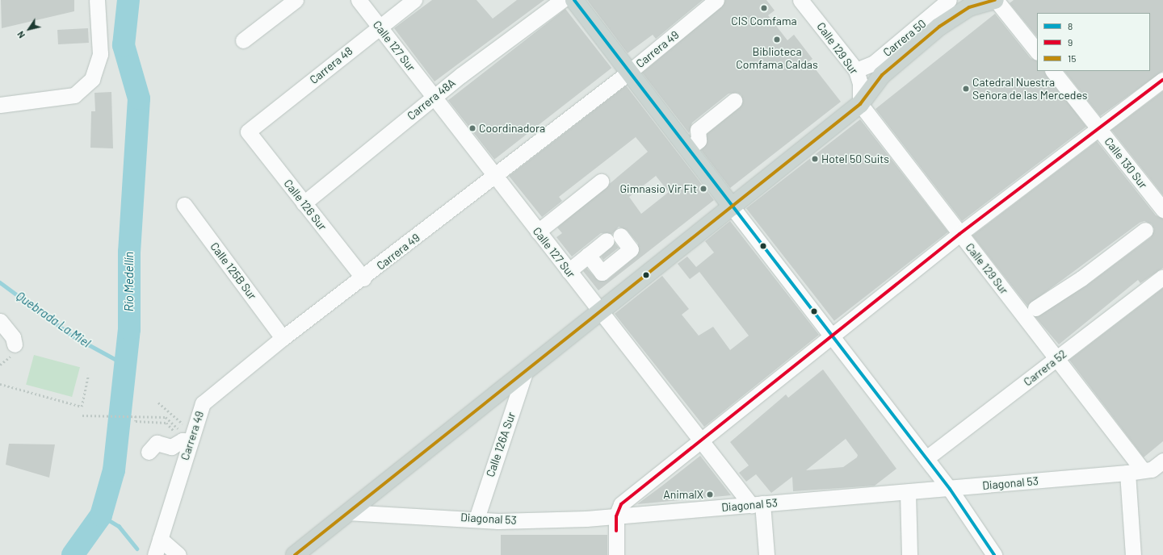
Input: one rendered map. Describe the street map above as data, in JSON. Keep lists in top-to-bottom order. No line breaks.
{"streets":{"main road":["Carrera 50"],"street":["Calle 127 Sur","Calle 129 Sur","Carrera 49","Carrera 48","Carrera 48A","Calle 130 Sur","Calle 126 Sur","Calle 125B Sur","Carrera 52","Calle 126A Sur","Diagonal 53"]},"crossings":[["Carrera 50","Calle 127 Sur"],["Carrera 50","Calle 129 Sur"],["Carrera 50","Calle 126A Sur"],["Carrera 50","Diagonal 53"],["Calle 127 Sur","Carrera 49"],["Calle 127 Sur","Carrera 48"],["Calle 127 Sur","Carrera 48A"],["Calle 127 Sur","Diagonal 53"],["Calle 129 Sur","Carrera 52"],["Calle 129 Sur","Diagonal 53"],["Carrera 49","Calle 126 Sur"],["Carrera 49","Calle 125B Sur"],["Carrera 48","Calle 126 Sur"],["Carrera 48A","Calle 126 Sur"],["Calle 126A Sur","Diagonal 53"]],"water":["Río Medellín","Quebrada La Miel"],"places":["CIS Comfama","Biblioteca Comfama Caldas","Catedral Nuestra Señora de las Mercedes","Coordinadora","Hotel 50 Suits","Gimnasio Vir Fit","AnimalX"],"lines":["transit line 8","transit line 15","transit line 9"],"legend":["8","9","15"],"north":"bottom left"}
